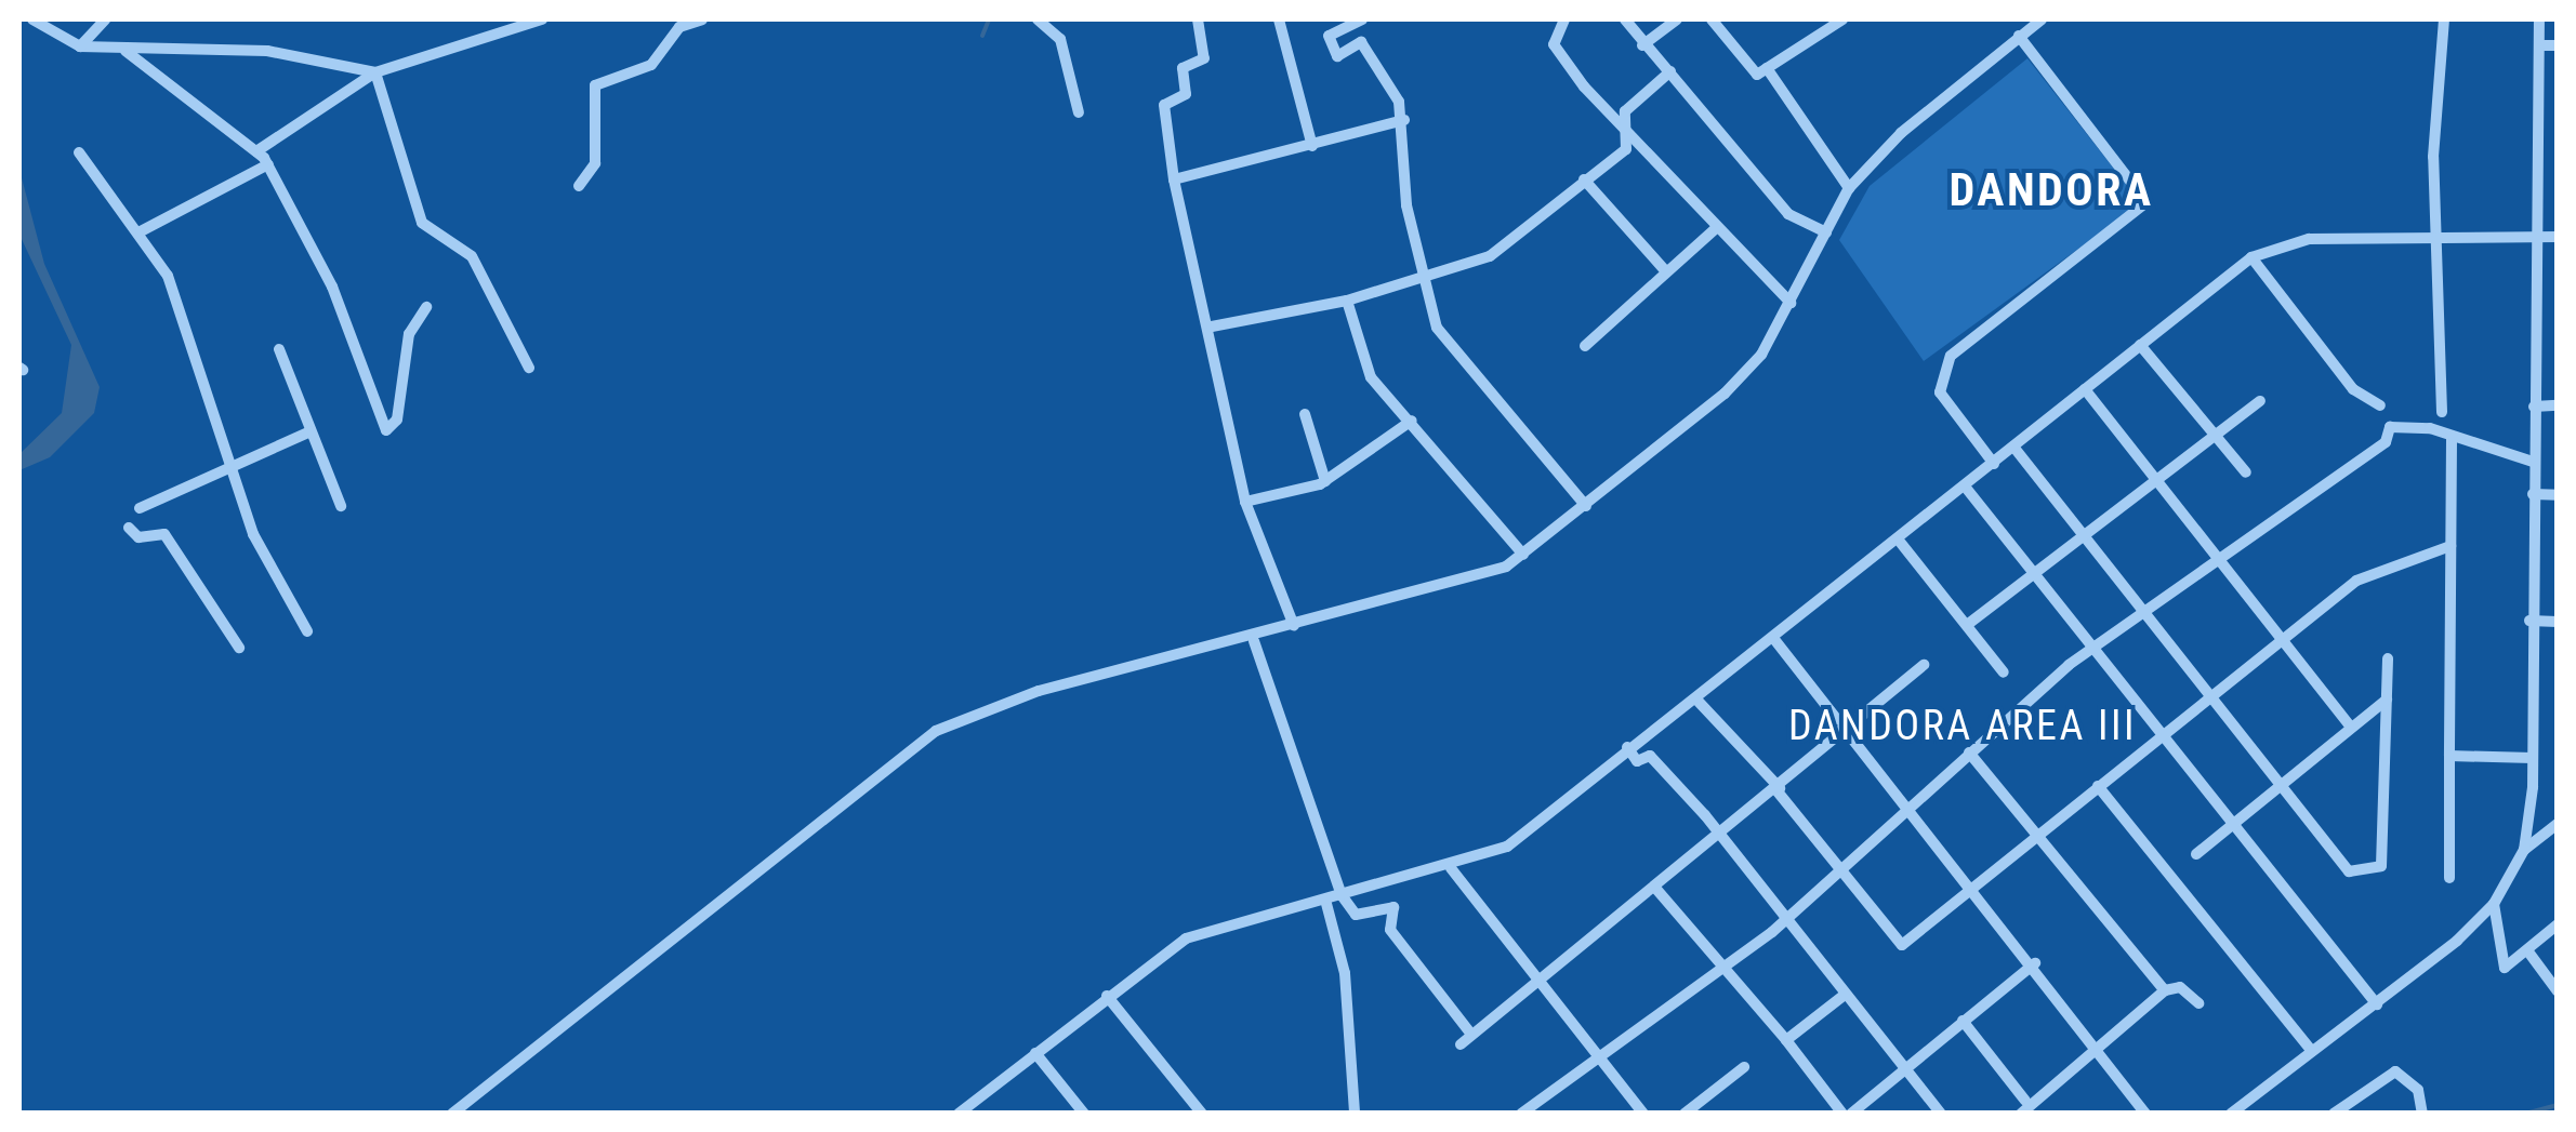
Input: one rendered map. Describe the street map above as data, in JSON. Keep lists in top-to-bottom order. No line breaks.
{"districts":["DANDORA","DANDORA AREA III"]}
